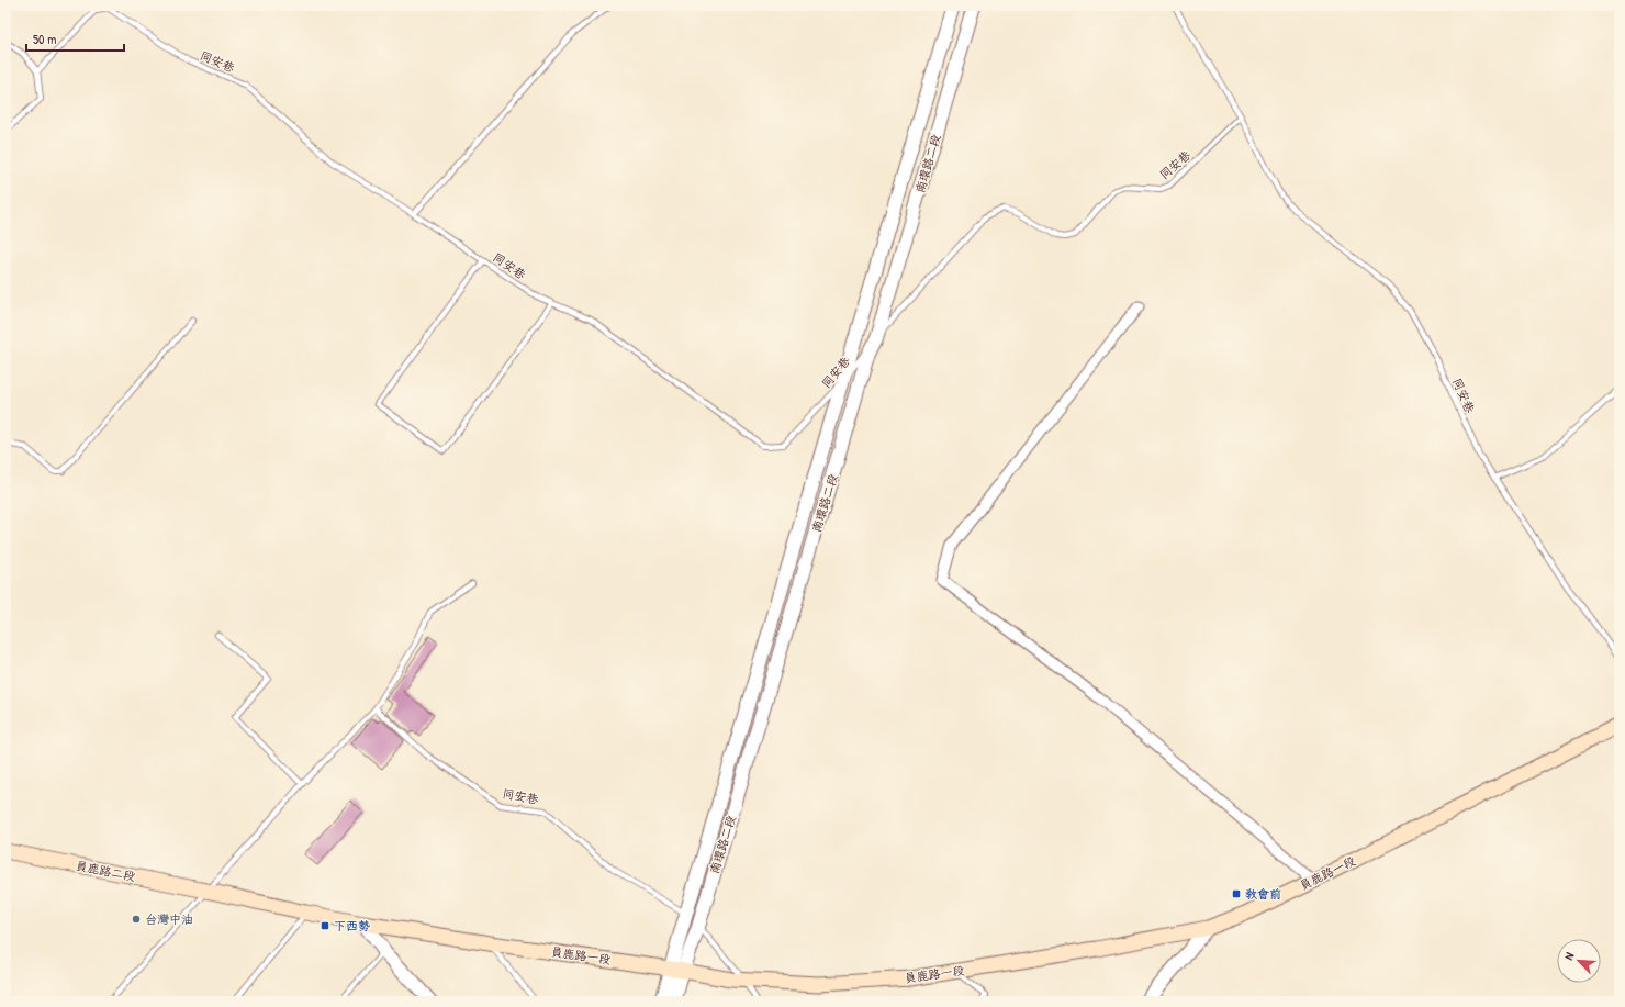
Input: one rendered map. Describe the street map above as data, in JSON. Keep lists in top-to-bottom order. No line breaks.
{"streets":{"main road":["員鹿路二段","員鹿路一段"],"street":["南環路二段"],"lane":["同安巷"]},"crossings":[["同安巷","南環路二段"],["南環路二段","員鹿路一段"],["員鹿路二段","員鹿路一段"]],"places":{"transit":["教會前","下西勢"],"other":["台灣中油"]},"scale_bar":"50 m","north":"top left"}
